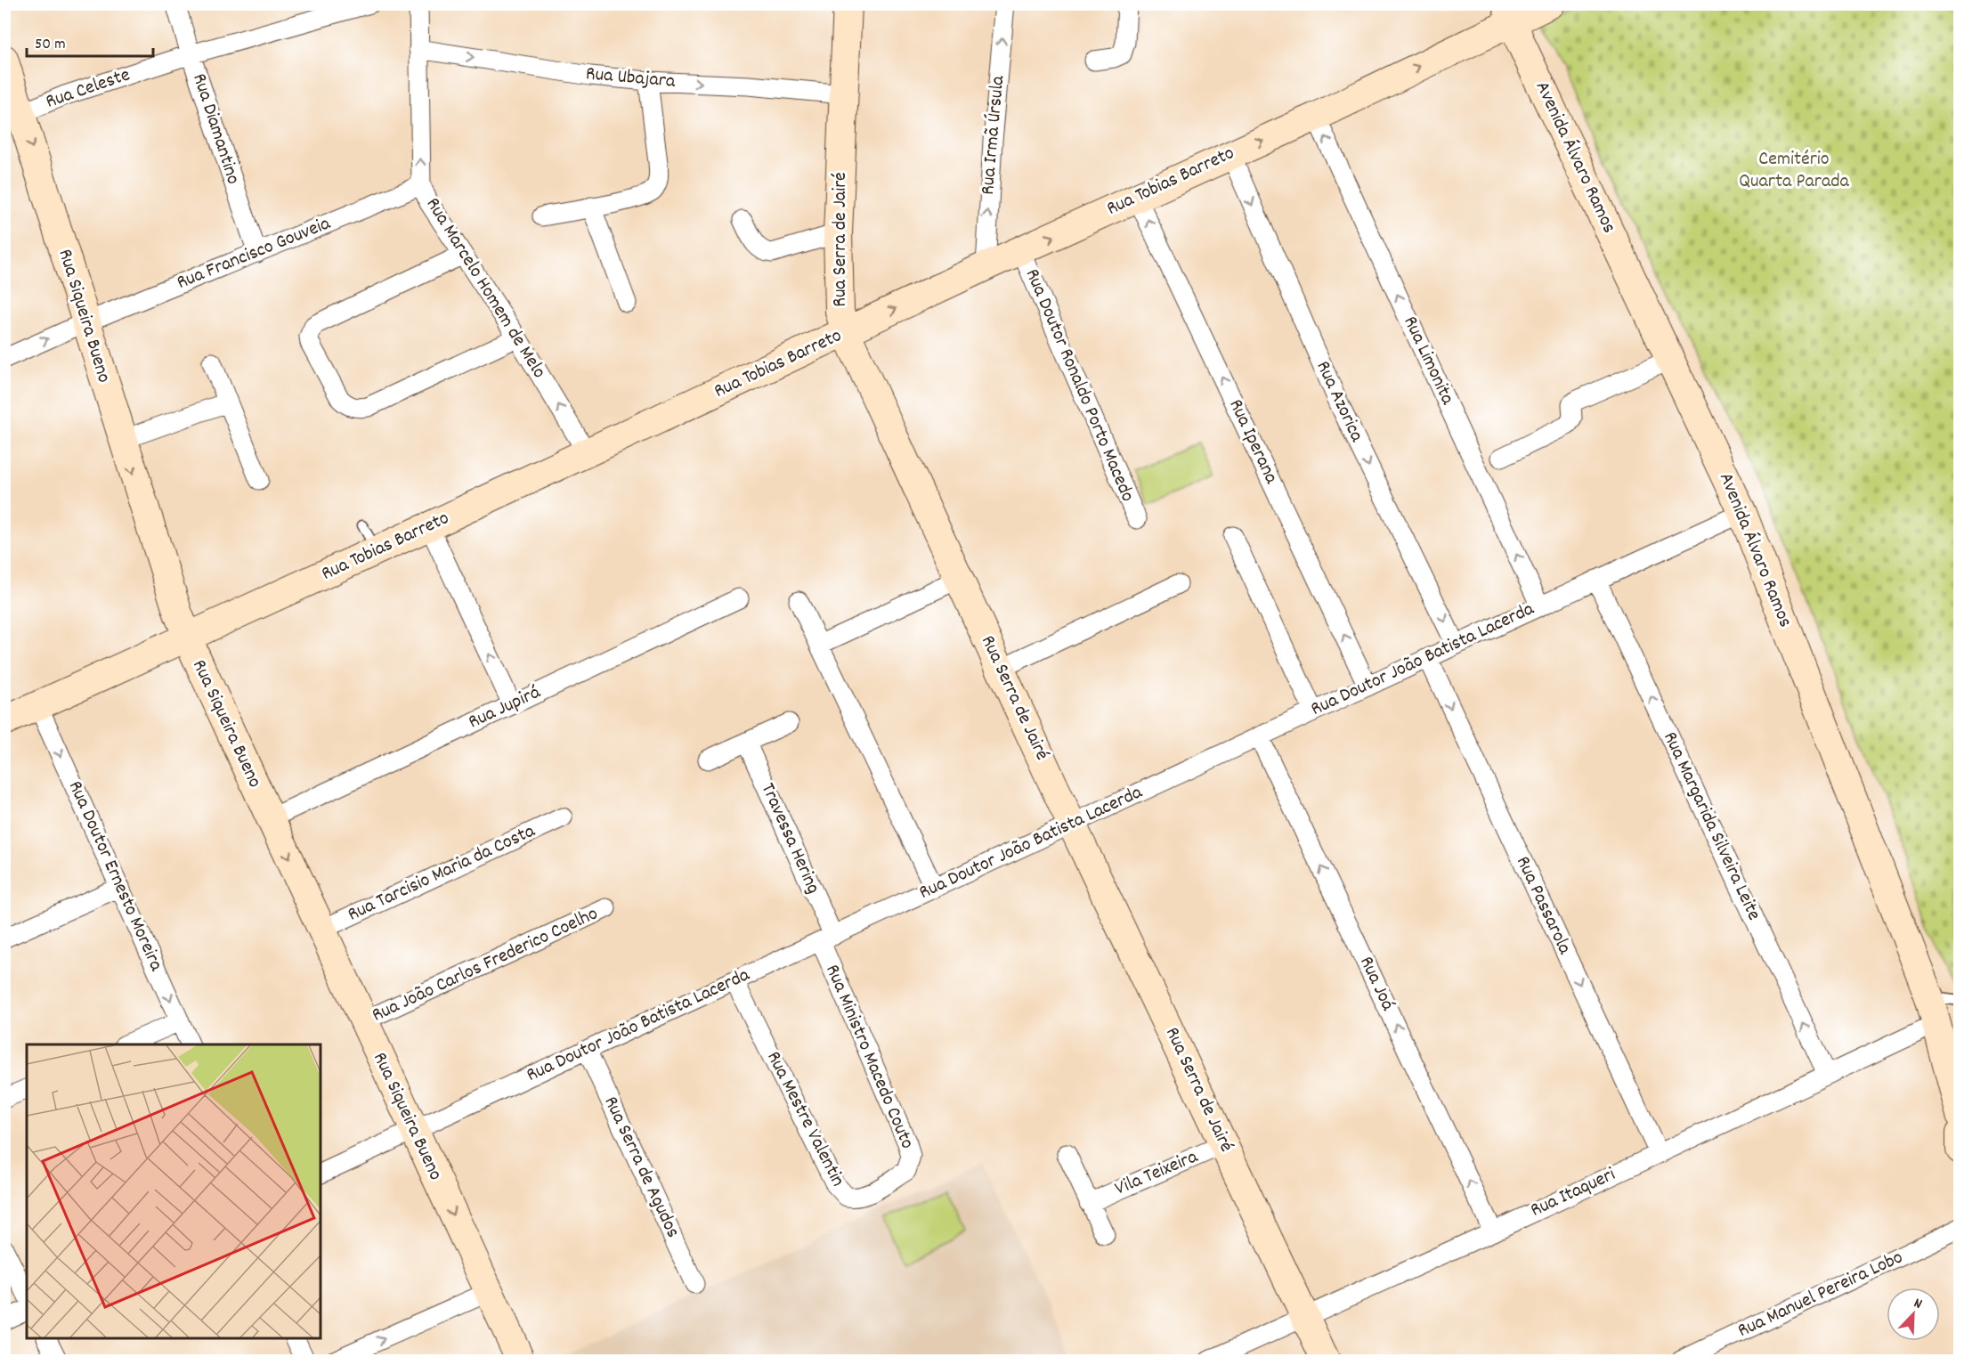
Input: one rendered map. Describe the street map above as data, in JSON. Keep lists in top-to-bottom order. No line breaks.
{"streets":{"main road":["Avenida Álvaro Ramos","Rua Tobias Barreto","Rua Serra de Jairé","Rua Siqueira Bueno"],"street":["Rua Ubajara","Rua Celeste","Rua Diamantino","Rua Irmã Úrsula","Rua Francisco Gouveia","Rua Marcelo Homem de Melo","Rua Limonita","Rua Doutor Ronaldo Porto Macedo","Rua Azorica","Rua Iperana","Rua Doutor João Batista Lacerda","Rua Jupirá","Rua Margarida Silveira Leite","Travessa Hering","Rua Tarcisio Maria da Costa","Rua Doutor Ernesto Moreira","Rua Passarola","Rua João Carlos Frederico Coelho","Rua Joá","Rua Ministro Macedo Couto","Rua Mestre Valentin","Rua Serra de Agudos","Vila Teixeira","Rua Itaqueri","Rua Manuel Pereira Lobo"]},"crossings":[["Rua Ubajara","Rua Serra de Jairé"],["Rua Ubajara","Rua Marcelo Homem de Melo"],["Rua Celeste","Rua Diamantino"],["Rua Celeste","Rua Siqueira Bueno"],["Rua Diamantino","Rua Francisco Gouveia"],["Rua Irmã Úrsula","Rua Tobias Barreto"],["Avenida Álvaro Ramos","Rua Tobias Barreto"],["Avenida Álvaro Ramos","Rua Doutor João Batista Lacerda"],["Avenida Álvaro Ramos","Rua Itaqueri"],["Rua Tobias Barreto","Rua Serra de Jairé"],["Rua Tobias Barreto","Rua Marcelo Homem de Melo"],["Rua Tobias Barreto","Rua Siqueira Bueno"],["Rua Tobias Barreto","Rua Limonita"],["Rua Tobias Barreto","Rua Doutor Ronaldo Porto Macedo"],["Rua Tobias Barreto","Rua Azorica"],["Rua Tobias Barreto","Rua Iperana"],["Rua Tobias Barreto","Rua Doutor Ernesto Moreira"],["Rua Serra de Jairé","Rua Doutor João Batista Lacerda"],["Rua Serra de Jairé","Vila Teixeira"],["Rua Serra de Jairé","Rua Itaqueri"],["Rua Francisco Gouveia","Rua Marcelo Homem de Melo"],["Rua Francisco Gouveia","Rua Siqueira Bueno"],["Rua Siqueira Bueno","Rua Doutor João Batista Lacerda"],["Rua Siqueira Bueno","Rua Jupirá"],["Rua Siqueira Bueno","Rua Tarcisio Maria da Costa"],["Rua Siqueira Bueno","Rua João Carlos Frederico Coelho"],["Rua Limonita","Rua Doutor João Batista Lacerda"],["Rua Azorica","Rua Doutor João Batista Lacerda"],["Rua Iperana","Rua Doutor João Batista Lacerda"],["Rua Doutor João Batista Lacerda","Rua Margarida Silveira Leite"],["Rua Doutor João Batista Lacerda","Travessa Hering"],["Rua Doutor João Batista Lacerda","Rua Passarola"],["Rua Doutor João Batista Lacerda","Rua Joá"],["Rua Doutor João Batista Lacerda","Rua Ministro Macedo Couto"],["Rua Doutor João Batista Lacerda","Rua Mestre Valentin"],["Rua Doutor João Batista Lacerda","Rua Serra de Agudos"],["Rua Margarida Silveira Leite","Rua Itaqueri"],["Travessa Hering","Rua Ministro Macedo Couto"],["Rua Passarola","Rua Itaqueri"],["Rua Joá","Rua Itaqueri"],["Rua Ministro Macedo Couto","Rua Mestre Valentin"]],"one_way":["Rua Ubajara","Rua Irmã Úrsula","Rua Marcelo Homem de Melo","Rua Siqueira Bueno","Rua Limonita","Rua Margarida Silveira Leite","Rua Doutor Ernesto Moreira","Rua Passarola","Rua Joá"],"parks":["Cemitério Quarta Parada"],"scale_bar":"50 m","north":"top right"}
